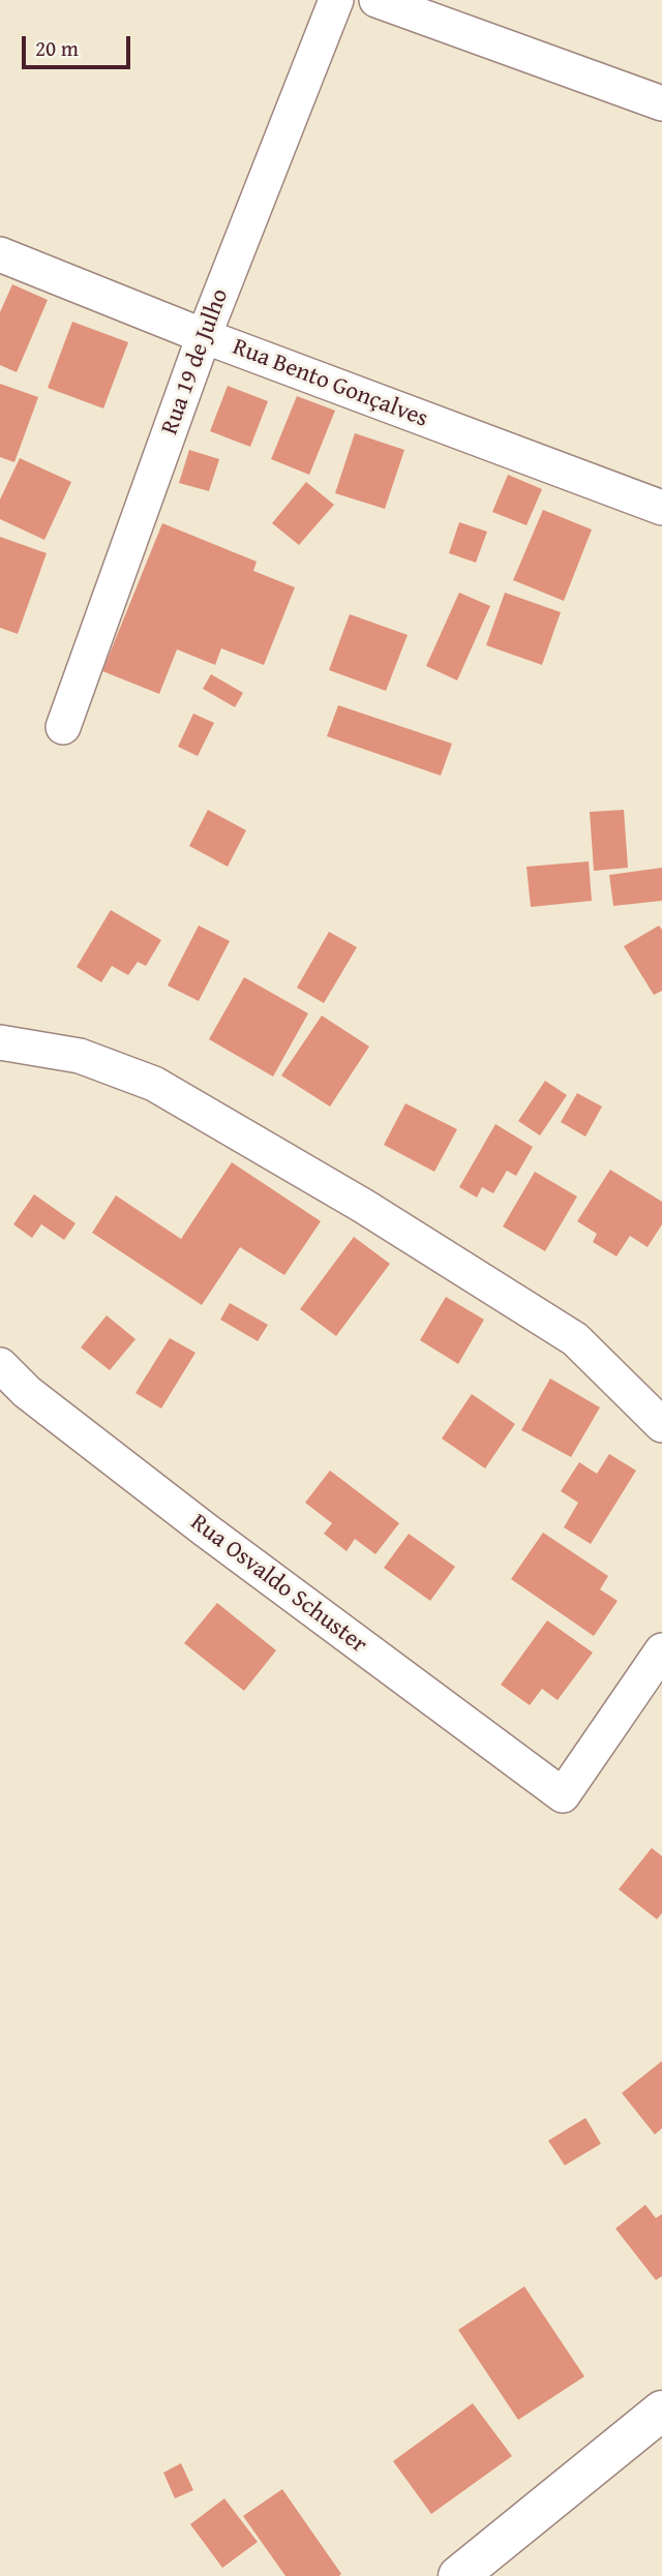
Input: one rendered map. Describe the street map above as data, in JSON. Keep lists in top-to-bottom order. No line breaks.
{"streets":{"street":["Rua 19 de Julho","Rua Bento Gonçalves","Rua Osvaldo Schuster"]},"crossings":[["Rua 19 de Julho","Rua Bento Gonçalves"]],"scale_bar":"20 m"}
